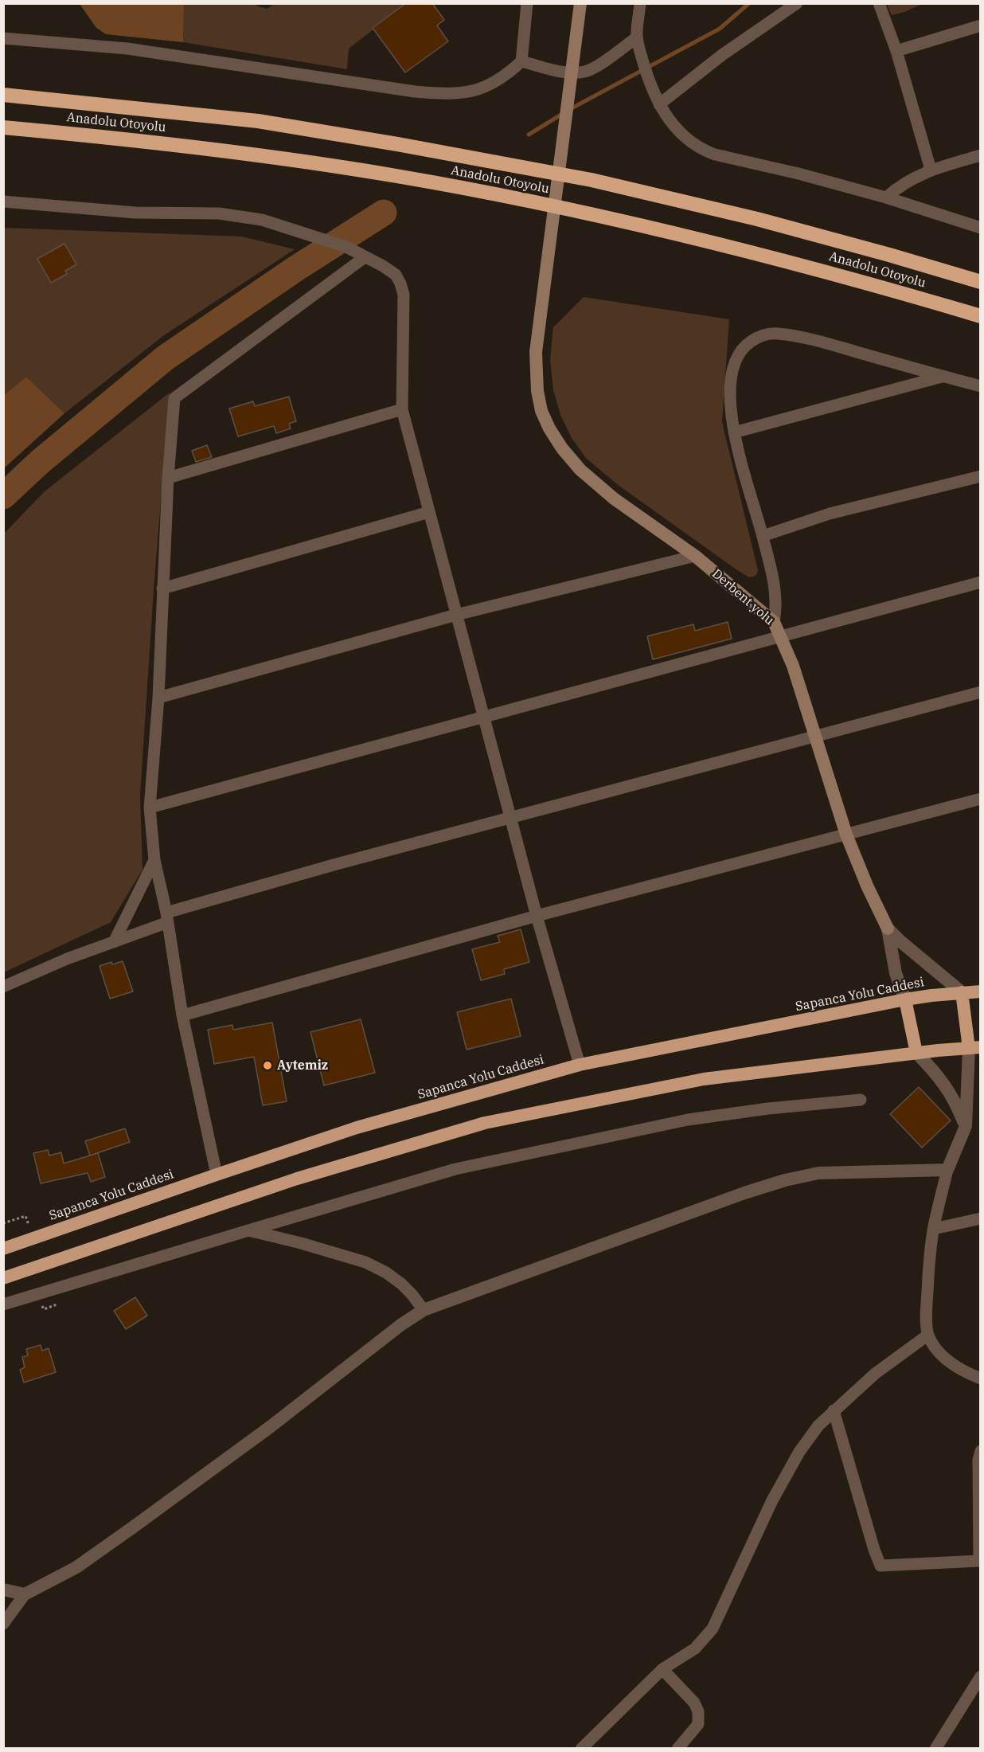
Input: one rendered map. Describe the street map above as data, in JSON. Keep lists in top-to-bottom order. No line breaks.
{"streets":{"highway":["Anadolu Otoyolu","Sapanca Yolu Caddesi"],"main road":["Derbent yolu"]},"places":["Aytemiz"]}
